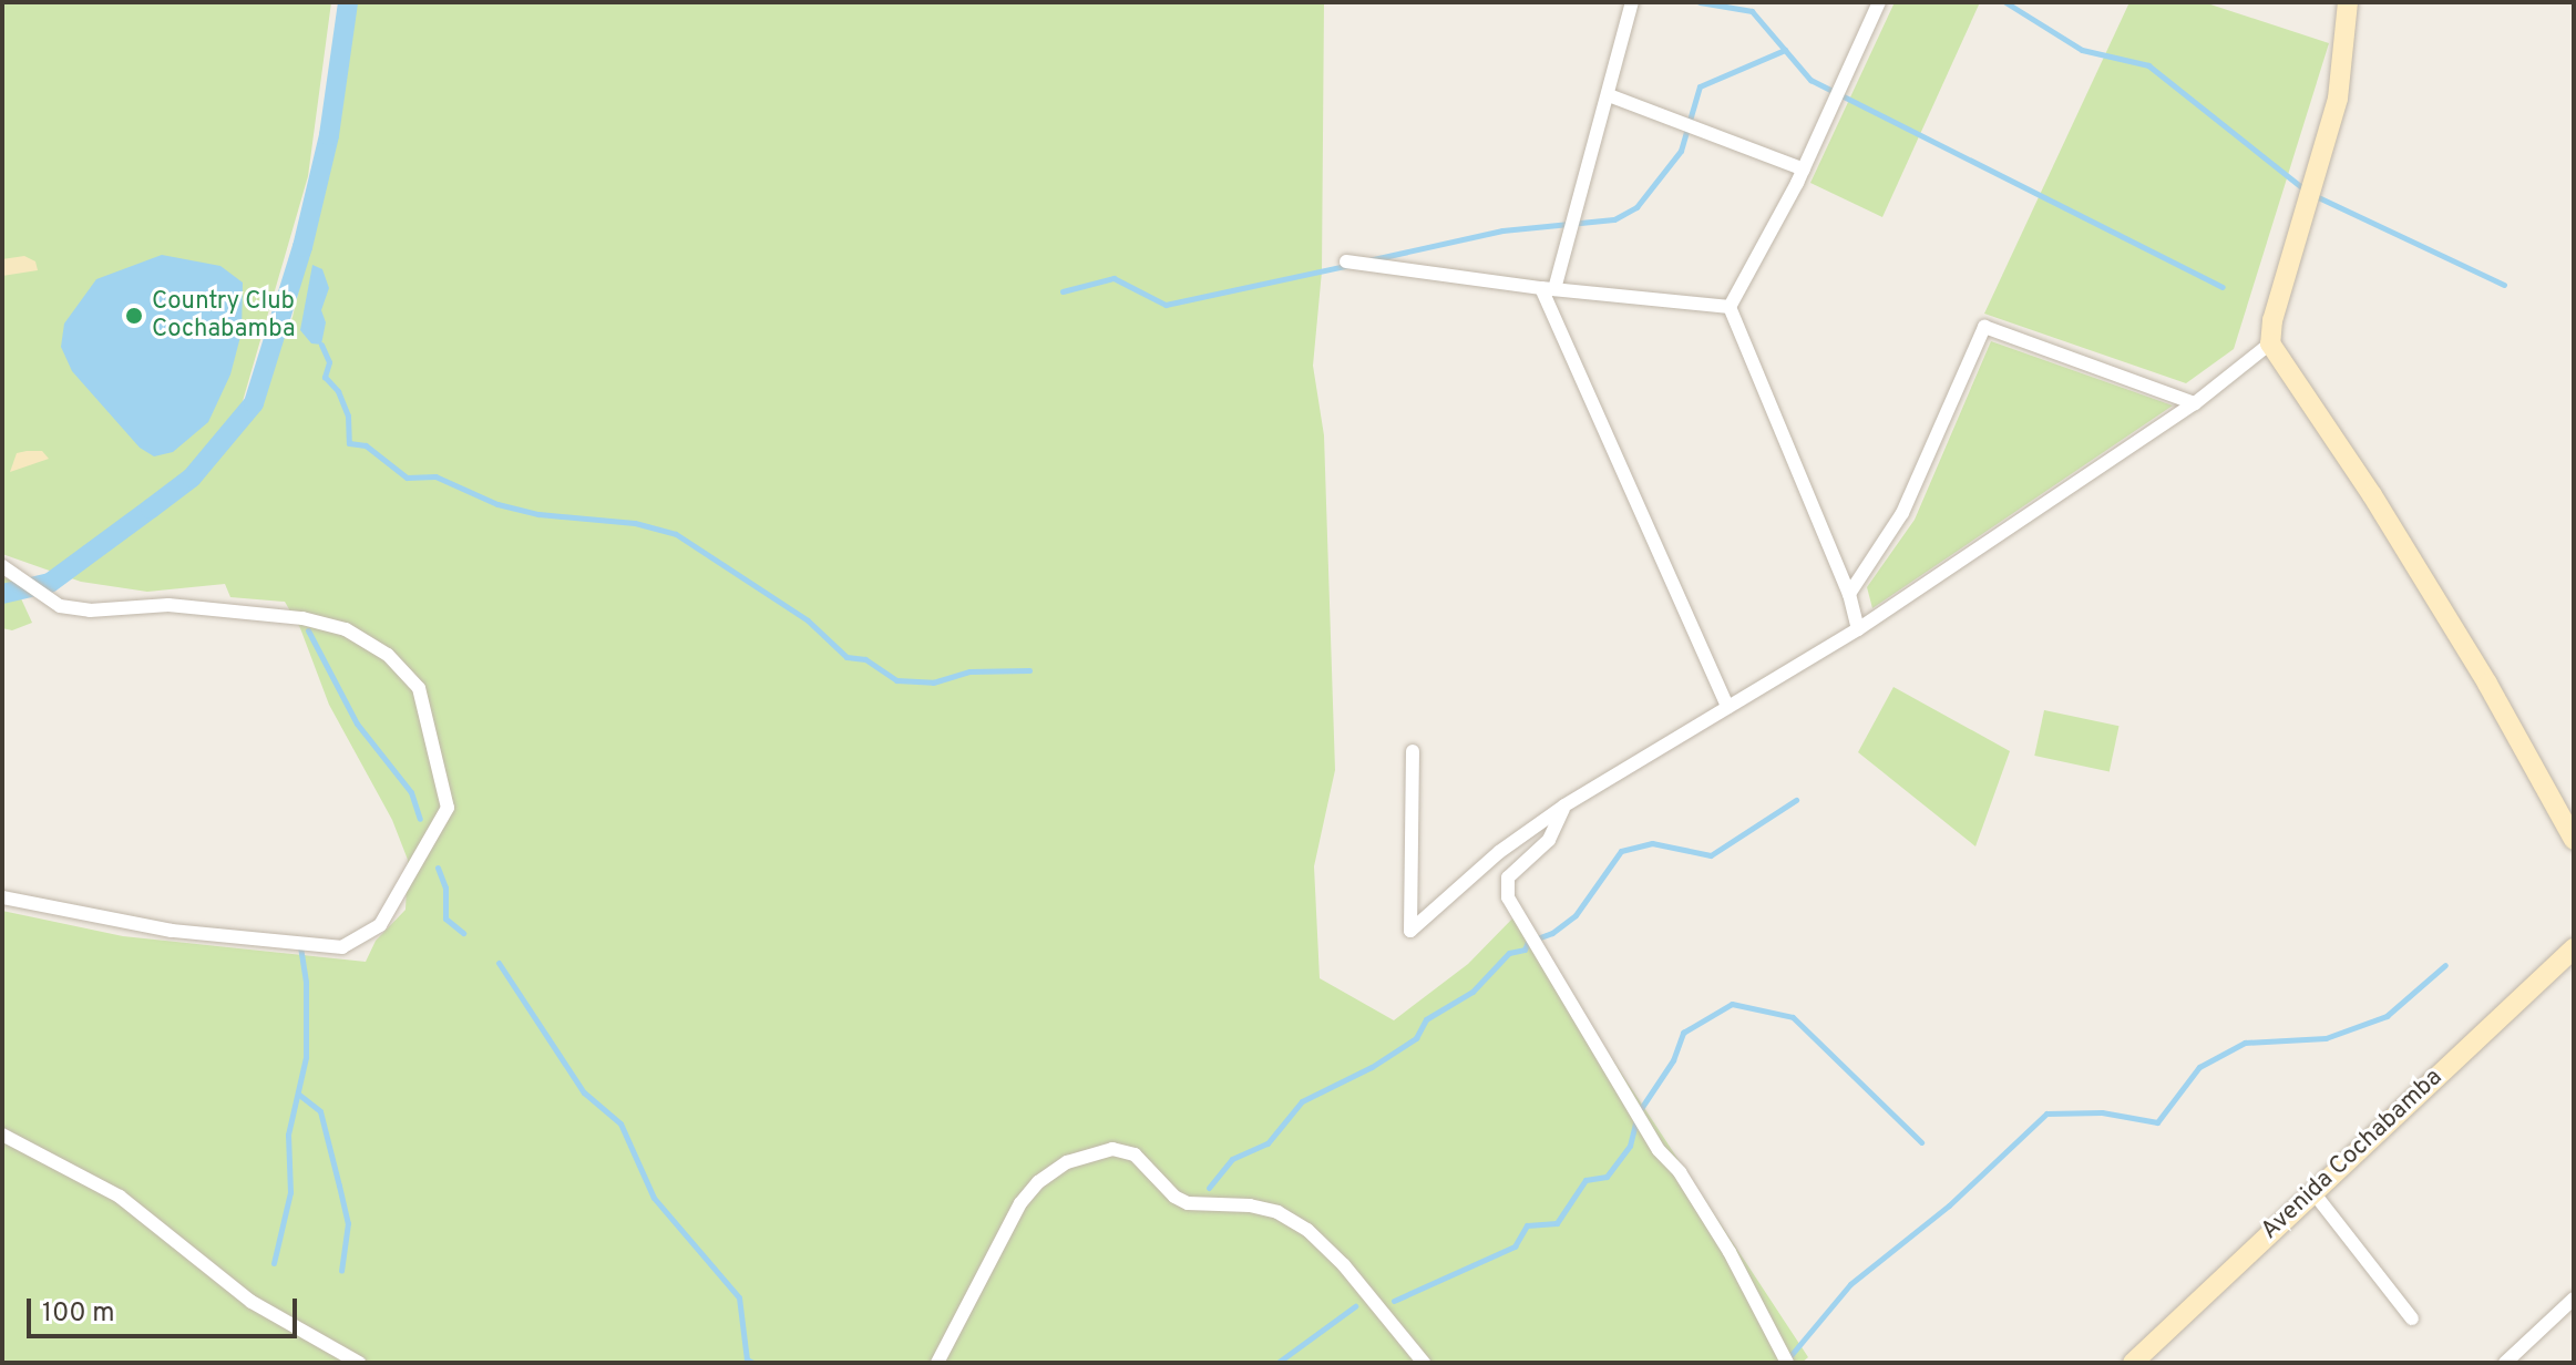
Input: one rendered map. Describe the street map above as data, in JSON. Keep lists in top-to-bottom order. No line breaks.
{"streets":{"street":["Avenida Cochabamba"]},"places":["Country Club Cochabamba"],"scale_bar":"100 m"}
